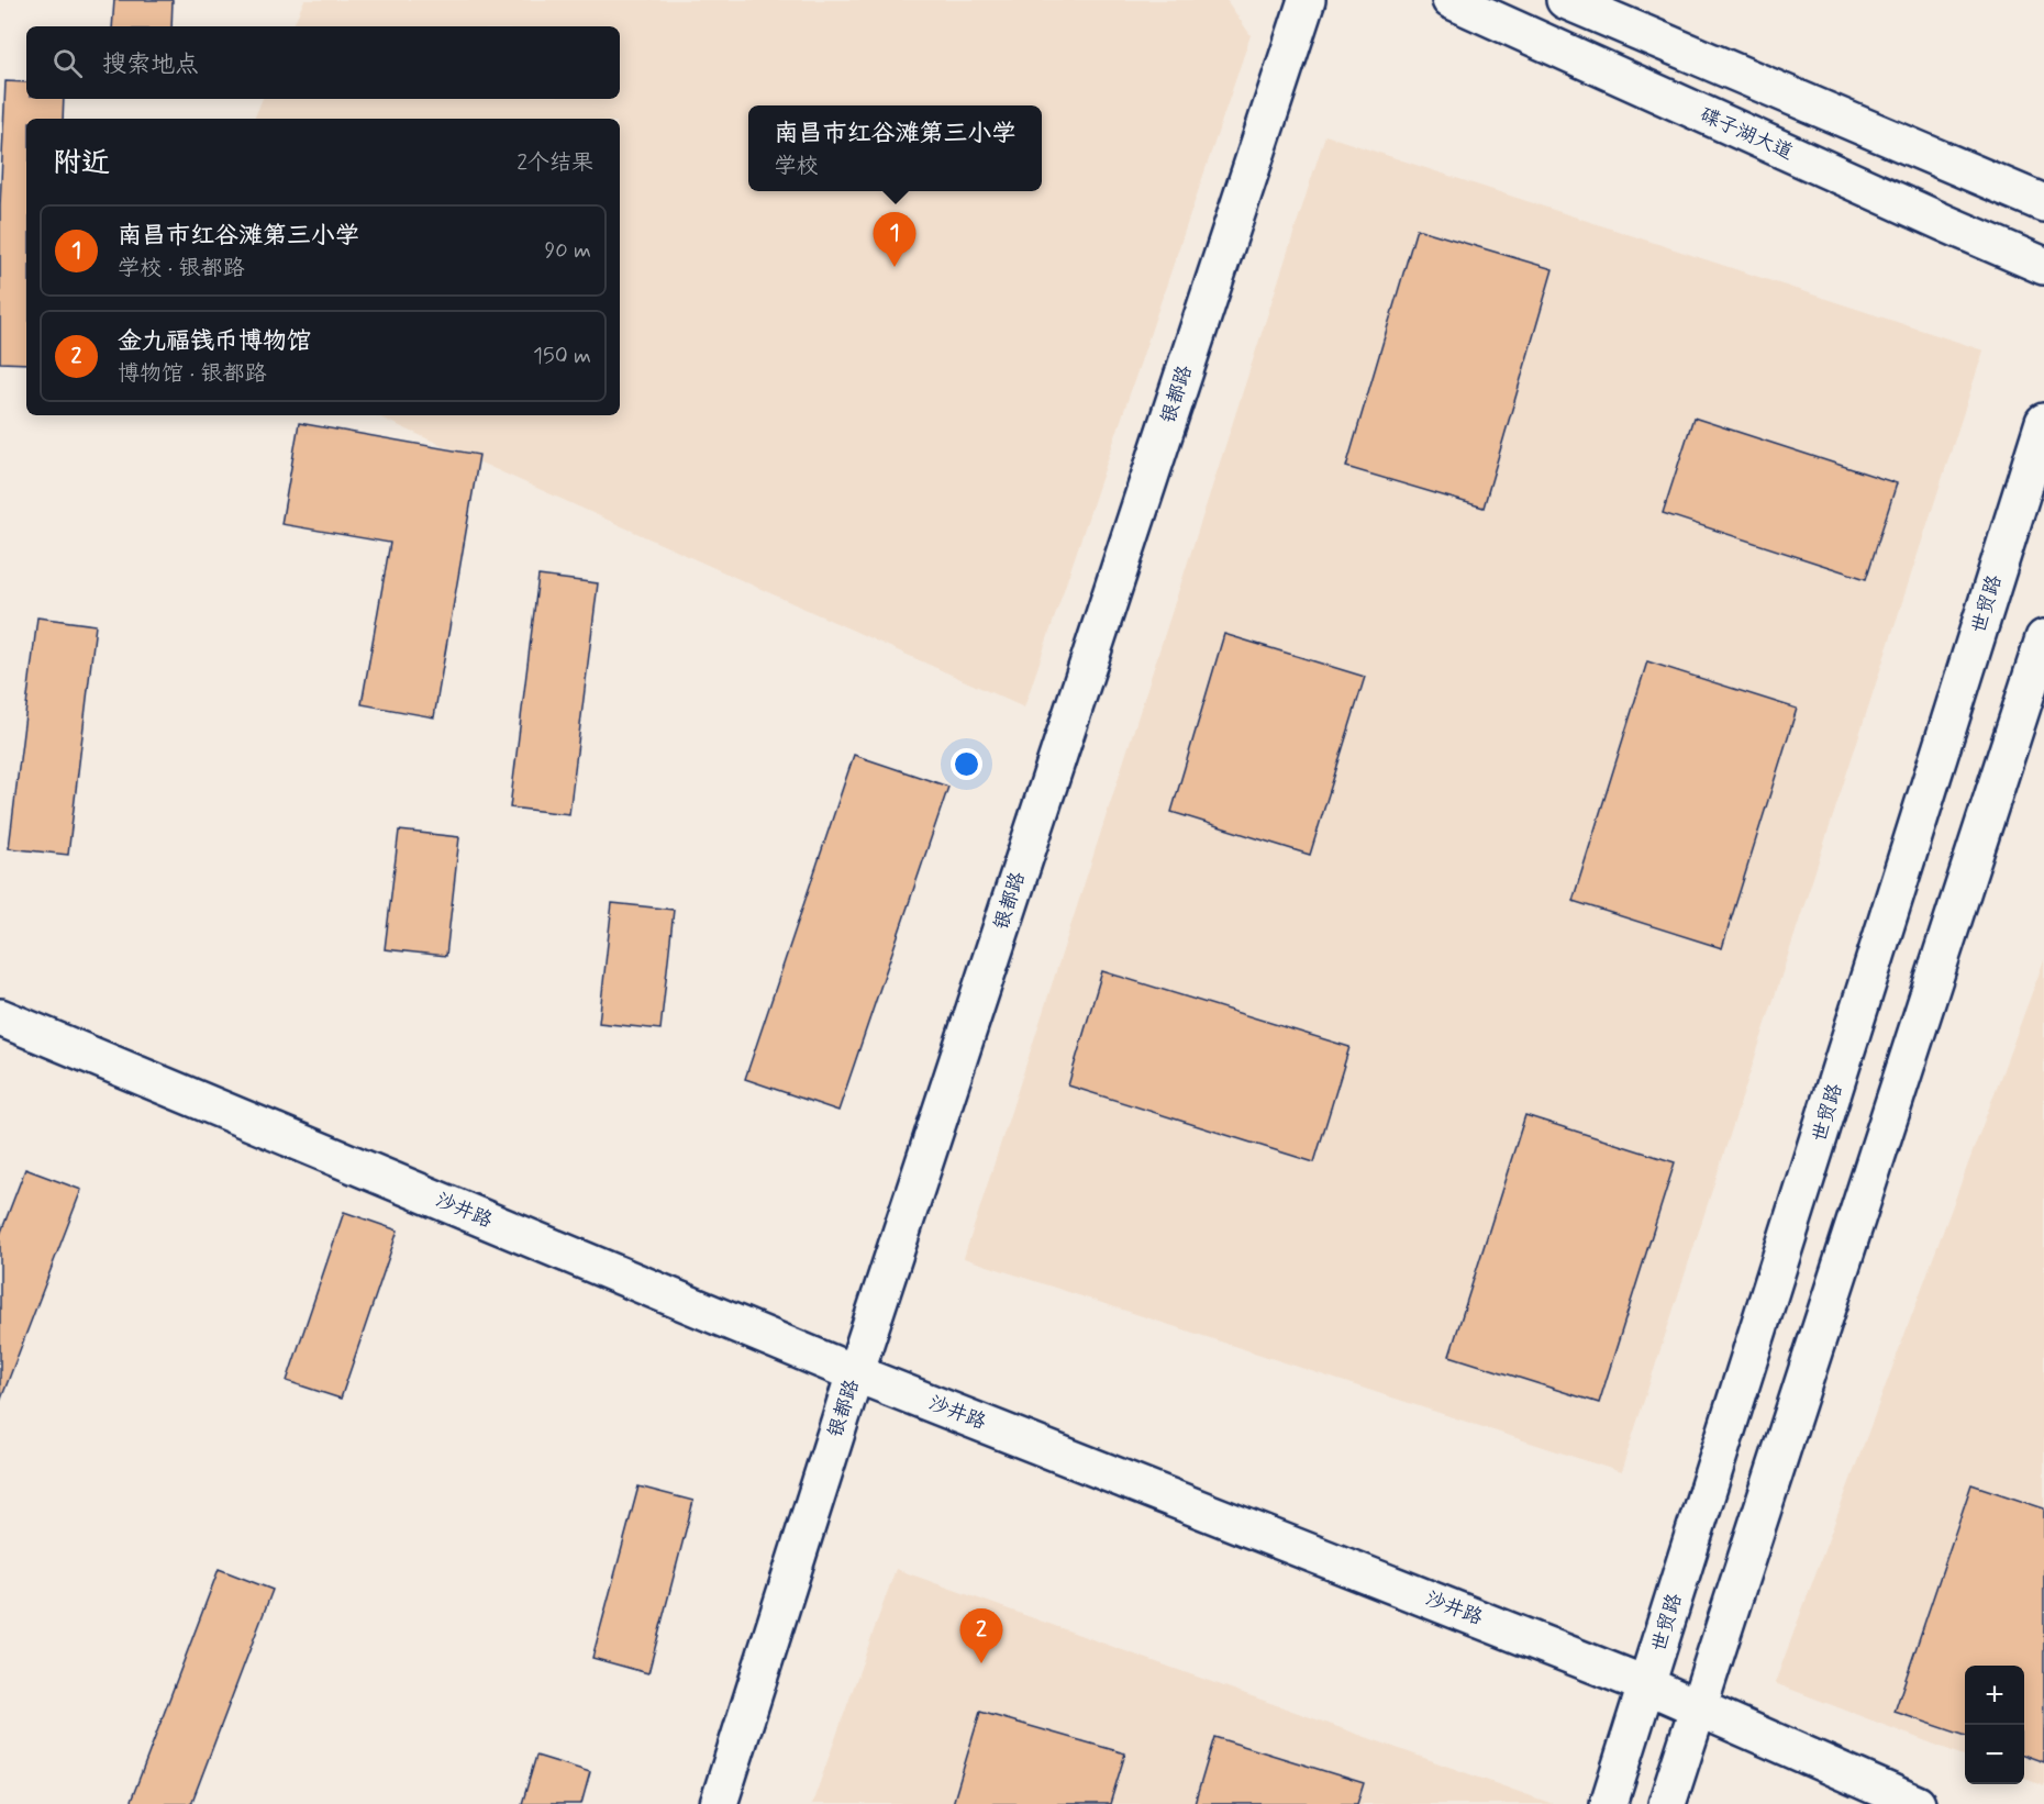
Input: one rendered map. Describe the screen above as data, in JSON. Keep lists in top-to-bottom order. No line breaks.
{"streets":{"street":["碟子湖大道","银都路","世贸路","沙井路"]},"crossings":[["银都路","沙井路"],["世贸路","沙井路"]],"page":{"search":"搜索地点","popup":["南昌市红谷滩第三小学","学校"],"heading":["附近","2个结果"],"list":[{"mark":"1","name":"南昌市红谷滩第三小学","note":"学校 · 银都路","value":"90 m"},{"mark":"2","name":"金九福钱币博物馆","note":"博物馆 · 银都路","value":"150 m"}],"pins":["1","2"],"map_buttons":["+","−"]}}
